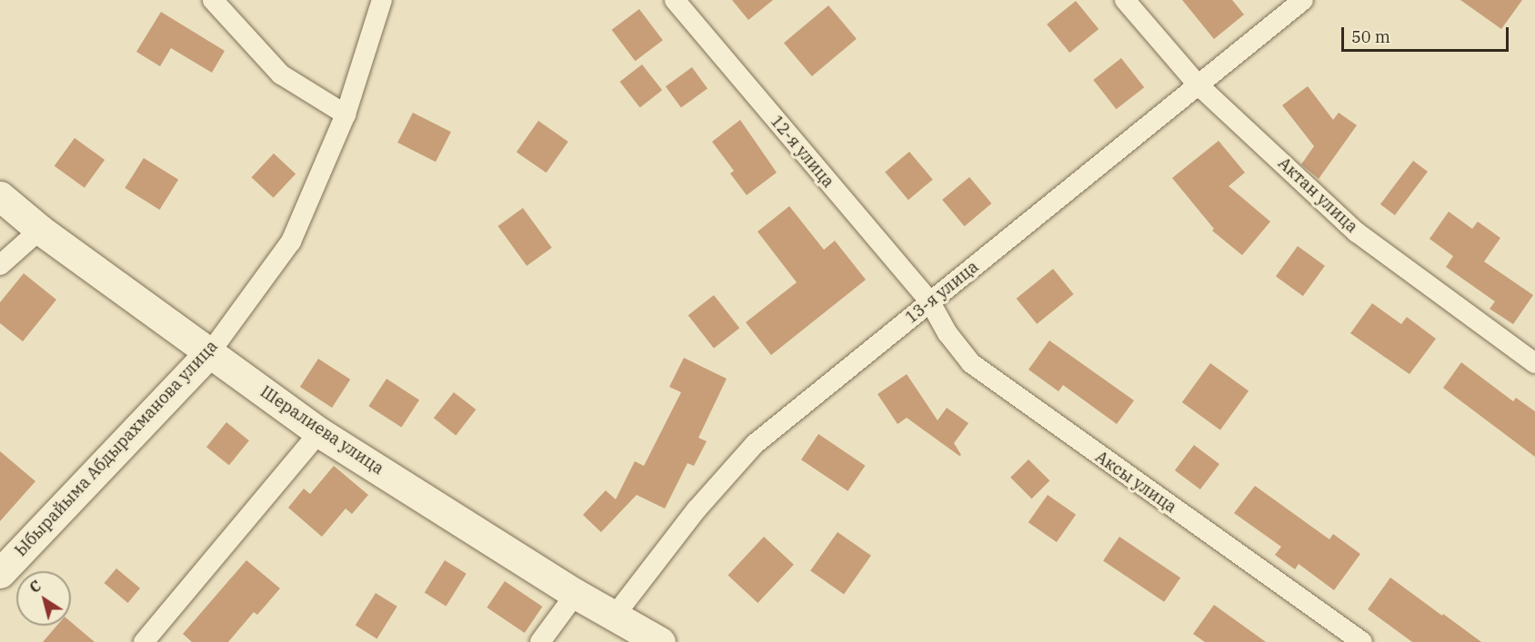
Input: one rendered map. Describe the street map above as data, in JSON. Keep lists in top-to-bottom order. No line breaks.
{"streets":{"street":["12-я улица","Актан улица","13-я улица","Шералиева улица","Ыбырайыма Абдырахманова улица","Аксы улица"]},"crossings":[["12-я улица","13-я улица"],["12-я улица","Аксы улица"],["Актан улица","13-я улица"],["13-я улица","Шералиева улица"],["13-я улица","Аксы улица"],["Шералиева улица","Ыбырайыма Абдырахманова улица"]],"scale_bar":"50 m","north":"top left"}
